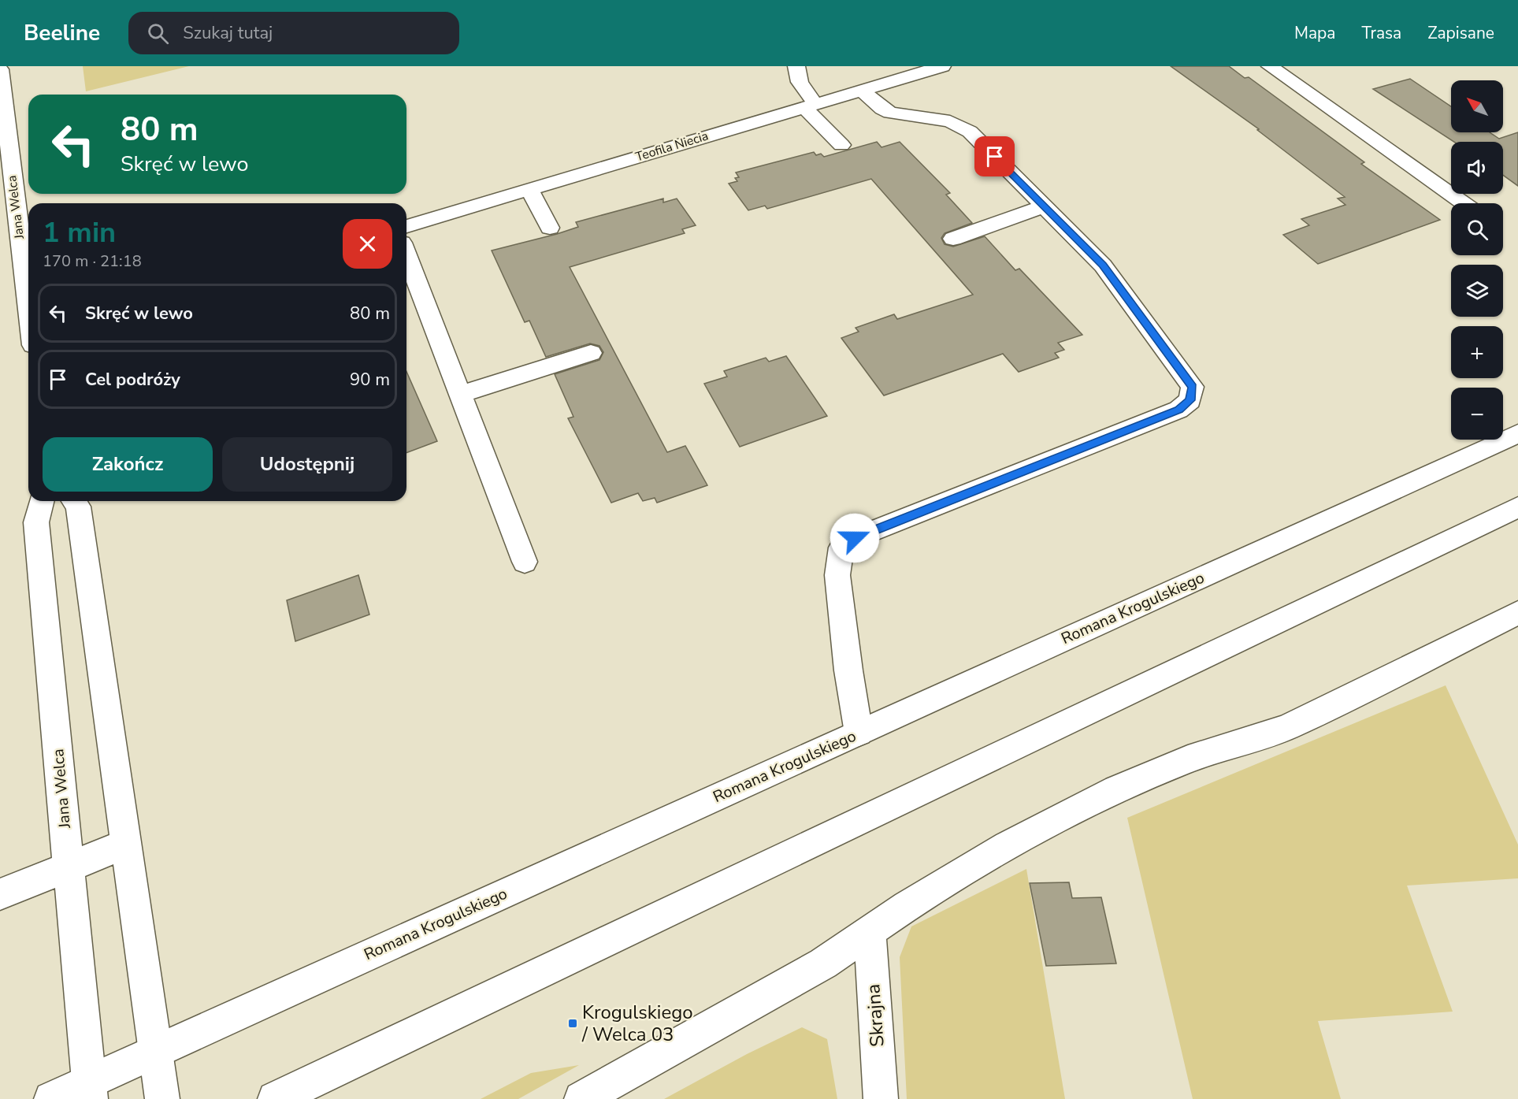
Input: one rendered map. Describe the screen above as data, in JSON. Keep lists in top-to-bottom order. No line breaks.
{"streets":{"street":["Teofila Niecia","Jana Welca","Romana Krogulskiego","Skrajna"]},"crossings":[["Jana Welca","Romana Krogulskiego"]],"places":{"transit":["Krogulskiego / Welca 03"]},"north":"top left","page":{"header":"Beeline","search":"Szukaj tutaj","nav":["Mapa","Trasa","Zapisane"],"map_buttons":["+","−"],"turn":["80 m","Skręć w lewo"],"heading":["1 min","170 m · 21:18"],"list":[{"name":"Skręć w lewo","value":"80 m"},{"name":"Cel podróży","value":"90 m"}],"buttons":["Zakończ","Udostępnij"]}}
